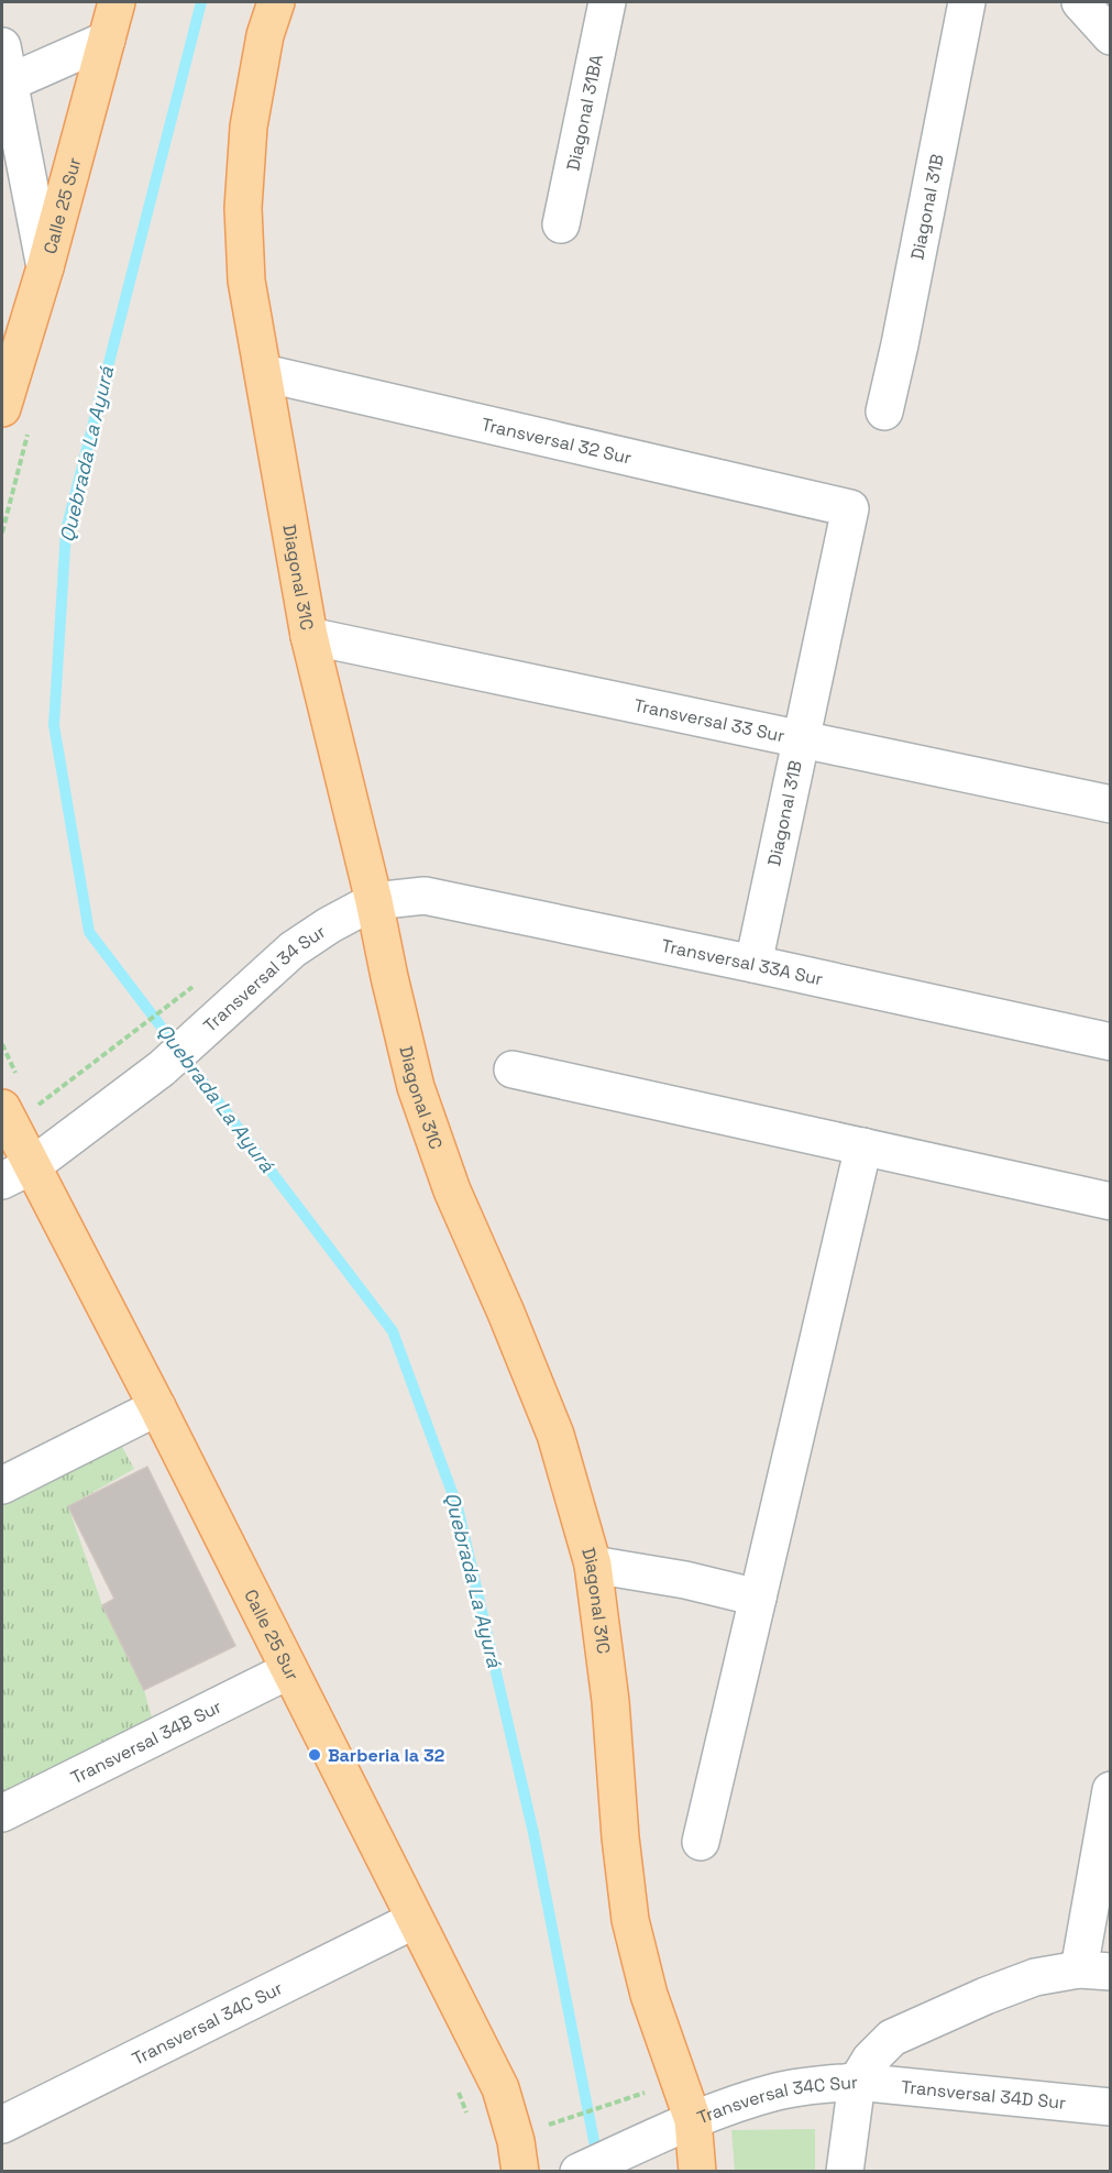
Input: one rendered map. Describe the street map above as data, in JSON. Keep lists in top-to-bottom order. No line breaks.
{"streets":{"main road":["Calle 25 Sur","Diagonal 31C"],"street":["Diagonal 31BA","Diagonal 31B","Transversal 32 Sur","Transversal 33 Sur","Transversal 33A Sur","Transversal 34 Sur","Transversal 34B Sur","Transversal 34C Sur","Transversal 34D Sur"]},"crossings":[["Calle 25 Sur","Transversal 34 Sur"],["Calle 25 Sur","Transversal 34B Sur"],["Calle 25 Sur","Transversal 34C Sur"],["Diagonal 31B","Transversal 32 Sur"],["Diagonal 31B","Transversal 33 Sur"],["Diagonal 31B","Transversal 33A Sur"],["Transversal 32 Sur","Diagonal 31C"],["Diagonal 31C","Transversal 33 Sur"],["Diagonal 31C","Transversal 33A Sur"],["Diagonal 31C","Transversal 34 Sur"],["Diagonal 31C","Transversal 34C Sur"],["Transversal 33A Sur","Transversal 34 Sur"],["Transversal 34C Sur","Transversal 34D Sur"]],"water":["Quebrada La Ayurá"],"places":["Barberia la 32"]}
